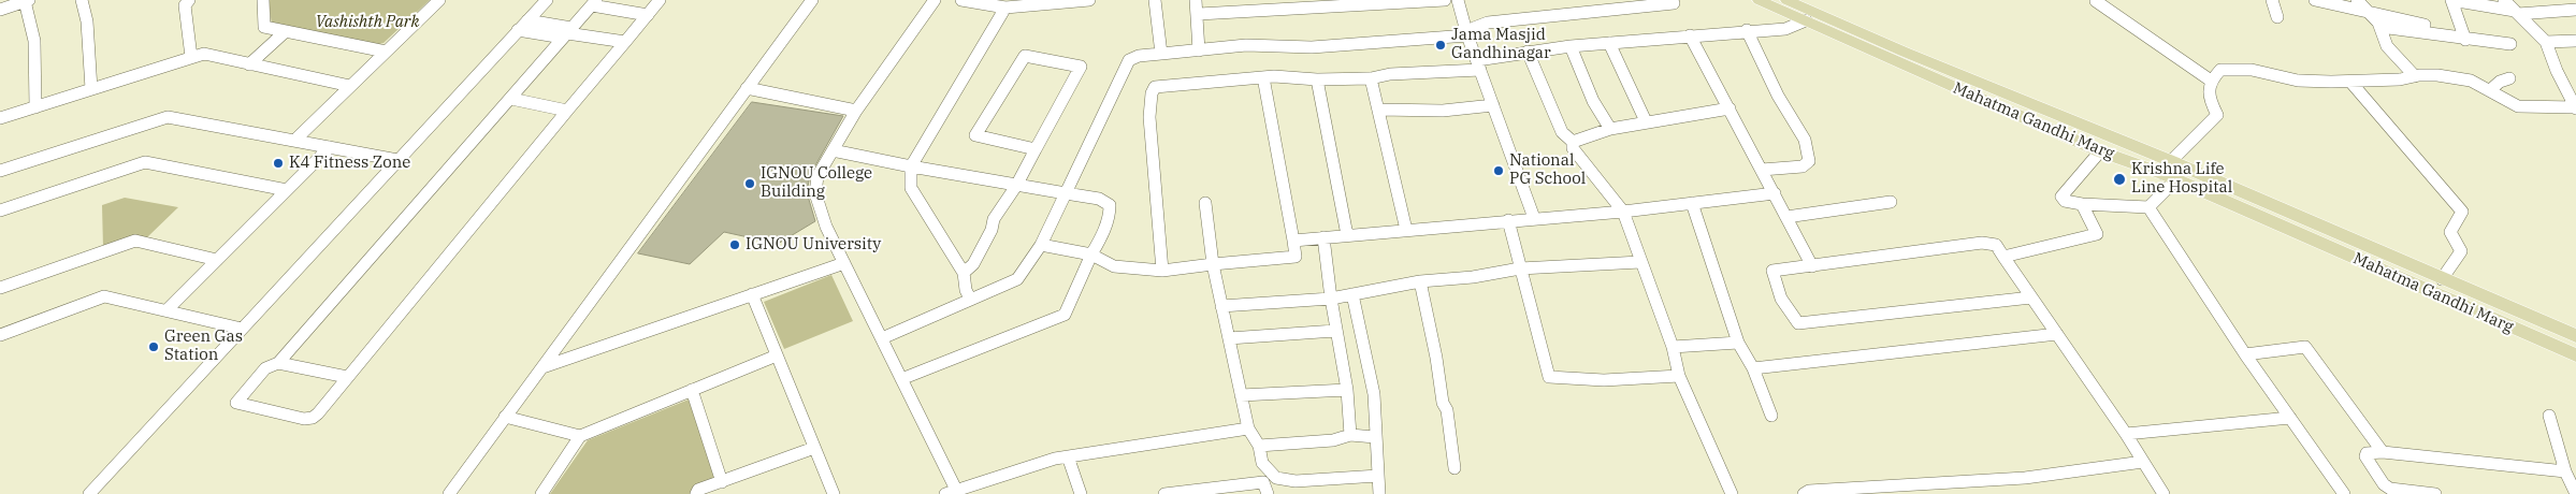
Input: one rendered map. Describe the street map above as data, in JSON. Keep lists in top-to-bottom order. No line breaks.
{"streets":{"main road":["Mahatma Gandhi Marg"]},"parks":["Vashishth Park"],"places":["Jama Masjid Gandhinagar","K4 Fitness Zone","National PG School","Krishna Life Line Hospital","IGNOU College Building","IGNOU University","Green Gas Station"]}
